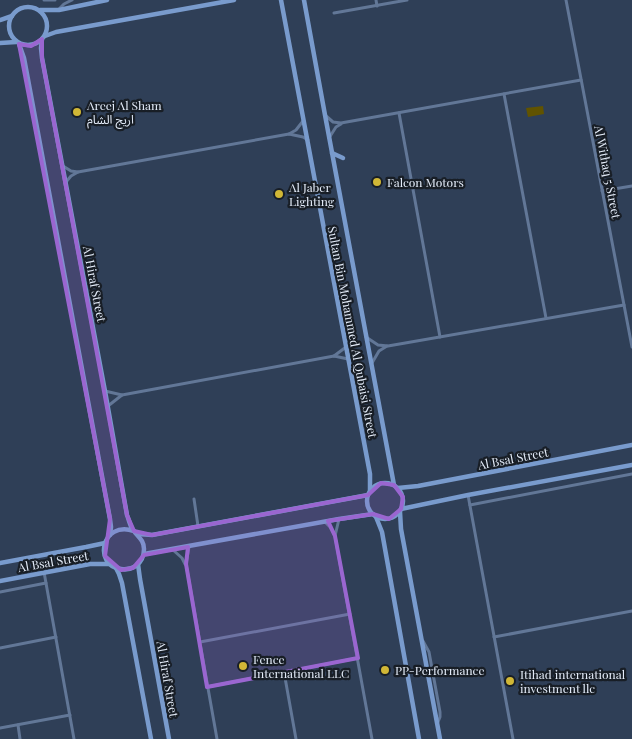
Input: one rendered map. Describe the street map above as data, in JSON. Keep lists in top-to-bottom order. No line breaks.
{"streets":{"street":["Al Withaq 5 Street","Al Hiraf Street","Sultan Bin Mohammed Al Qubaisi Street","Al Bsal Street"]},"crossings":[["Al Hiraf Street","Al Bsal Street"],["Sultan Bin Mohammed Al Qubaisi Street","Al Bsal Street"]],"places":["Areej Al Sham اريج الشام","Falcon Motors","Al Jaber Lighting","Fence International LLC","PP-Performance","Itihad international investment llc"]}
